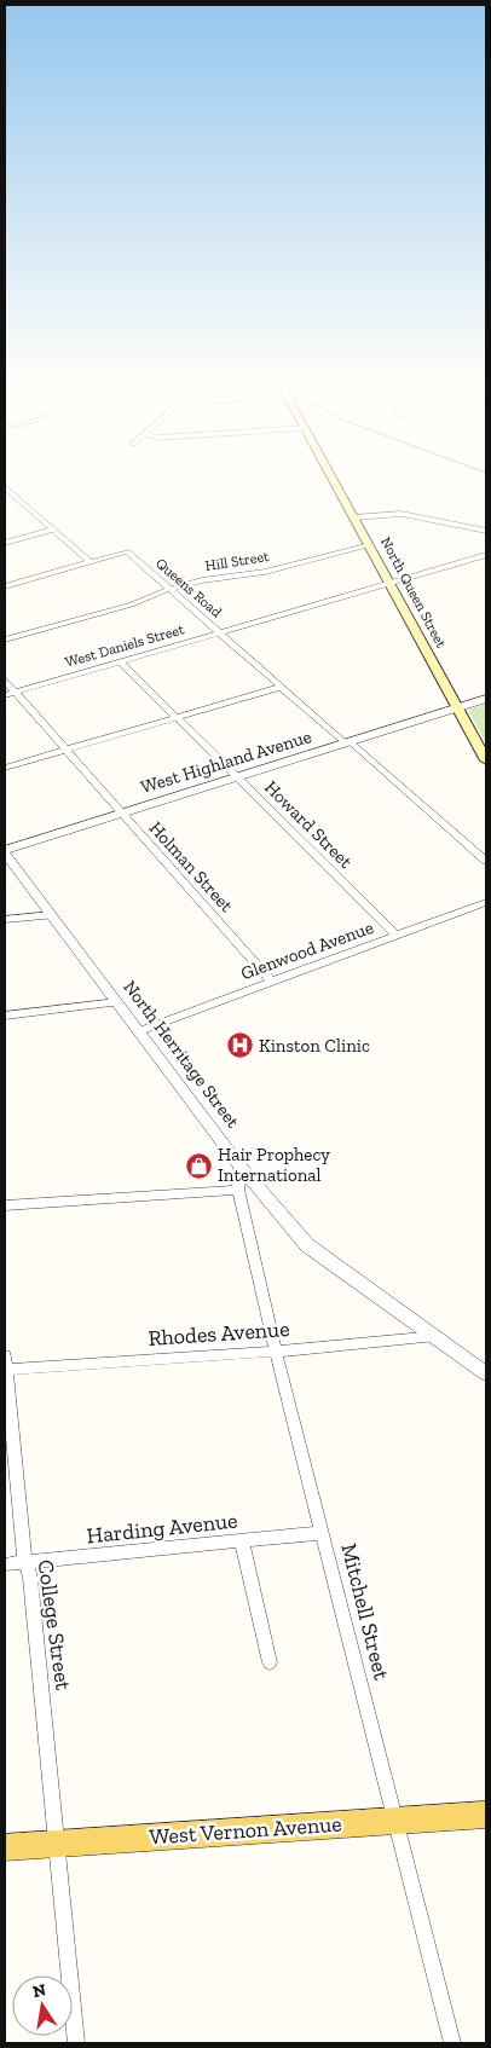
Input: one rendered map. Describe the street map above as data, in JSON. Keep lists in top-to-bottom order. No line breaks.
{"streets":{"main road":["North Queen Street","West Vernon Avenue"],"street":["Hill Street","Queens Road","West Daniels Street","West Highland Avenue","Howard Street","Holman Street","Glenwood Avenue","North Herritage Street","Rhodes Avenue","Harding Avenue","Mitchell Street","College Street"]},"crossings":[["Hill Street","Queens Road"],["Hill Street","North Queen Street"],["Queens Road","West Daniels Street"],["Queens Road","West Highland Avenue"],["North Queen Street","West Daniels Street"],["North Queen Street","West Highland Avenue"],["West Daniels Street","Howard Street"],["West Daniels Street","Holman Street"],["West Highland Avenue","Howard Street"],["West Highland Avenue","Holman Street"],["West Highland Avenue","North Herritage Street"],["Howard Street","Glenwood Avenue"],["Holman Street","Glenwood Avenue"],["Glenwood Avenue","North Herritage Street"],["North Herritage Street","Rhodes Avenue"],["Rhodes Avenue","Mitchell Street"],["Rhodes Avenue","College Street"],["Harding Avenue","Mitchell Street"],["Harding Avenue","College Street"],["Mitchell Street","West Vernon Avenue"],["College Street","West Vernon Avenue"]],"places":{"hospital":["Kinston Clinic"],"shop":["Hair Prophecy International"]},"north":"top"}
